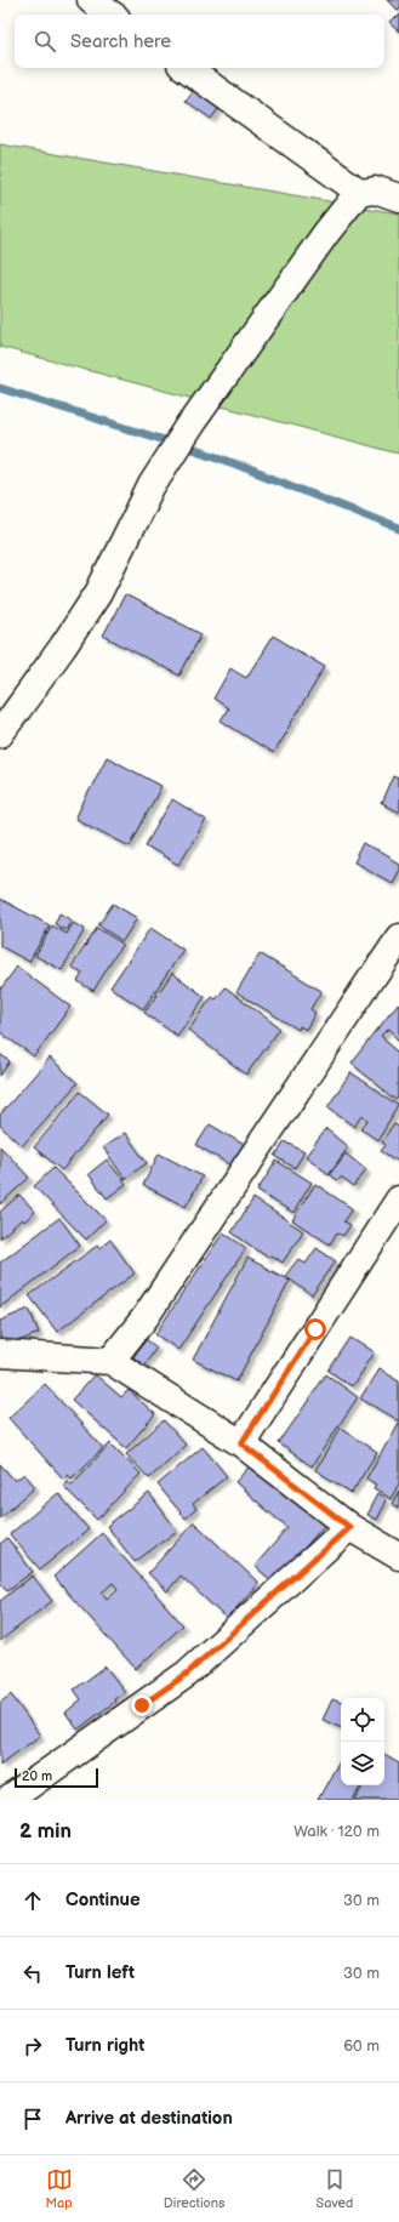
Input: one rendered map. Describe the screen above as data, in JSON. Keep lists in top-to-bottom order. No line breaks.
{"scale_bar":"20 m","page":{"search":"Search here","scale":"20 m","heading":["2 min","Walk · 120 m"],"list":[["Continue","30 m"],["Turn left","30 m"],["Turn right","60 m"],"Arrive at destination"],"nav":["Map","Directions","Saved"]}}
